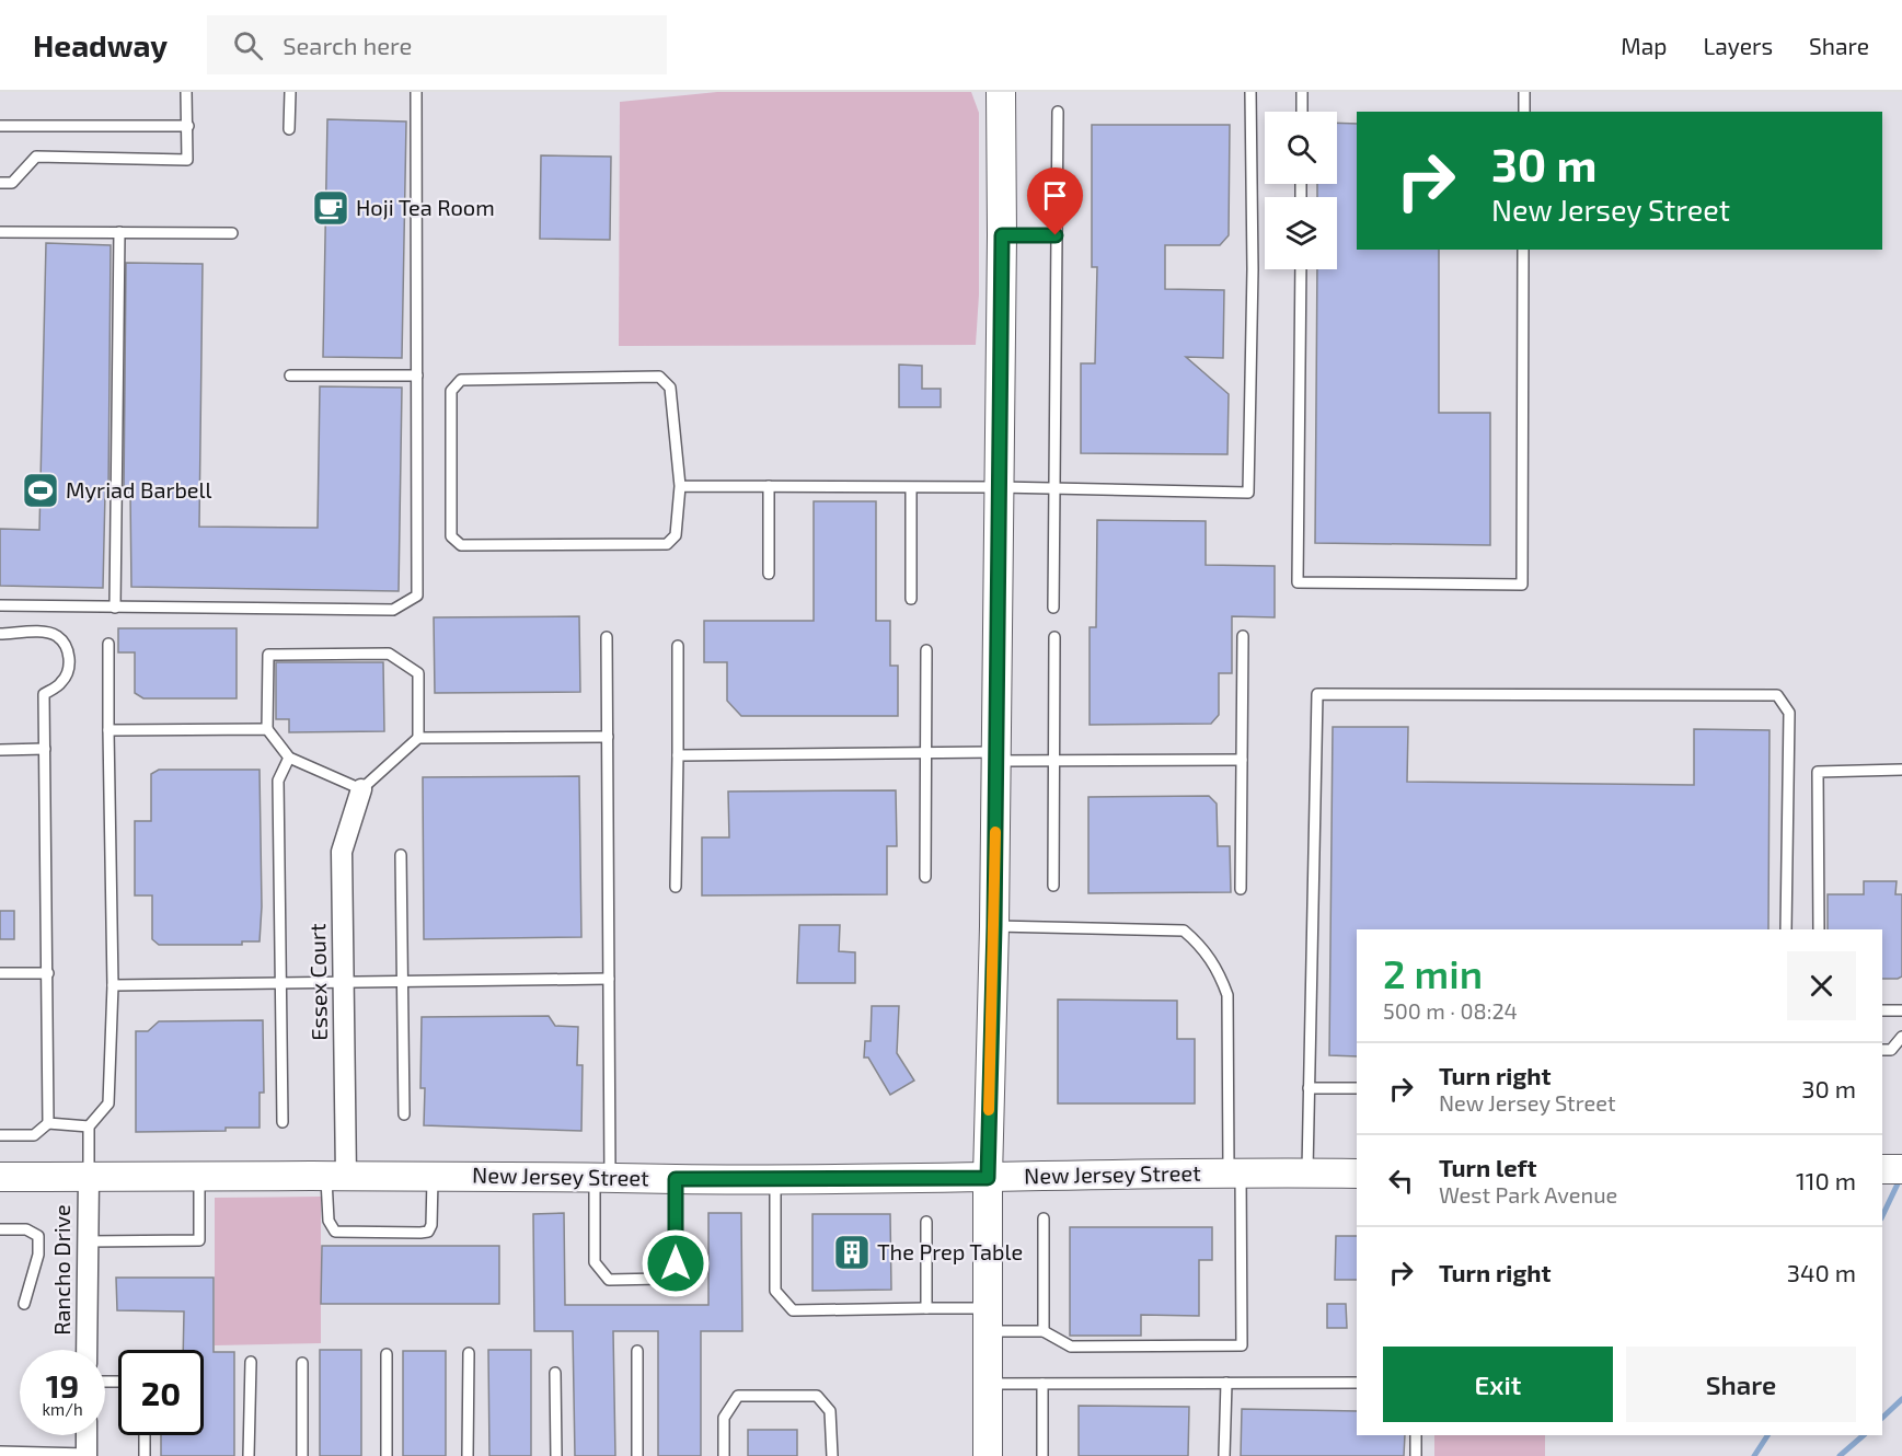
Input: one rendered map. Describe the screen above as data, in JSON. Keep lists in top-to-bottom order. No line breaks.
{"streets":{"street":["Essex Court","New Jersey Street","Rancho Drive"]},"crossings":[["Essex Court","New Jersey Street"],["New Jersey Street","Rancho Drive"]],"places":{"cafe":["Hoji Tea Room"],"sports":["Myriad Barbell"],"building":["The Prep Table"]},"page":{"header":"Headway","search":"Search here","nav":["Map","Layers","Share"],"turn":["30 m","New Jersey Street"],"heading":["2 min","500 m · 08:24"],"list":[{"name":"Turn right","note":"New Jersey Street","value":"30 m"},{"name":"Turn left","note":"West Park Avenue","value":"110 m"},{"name":"Turn right","value":"340 m"}],"buttons":["Exit","Share"],"speed":"19 km/h","limit":"20"}}
